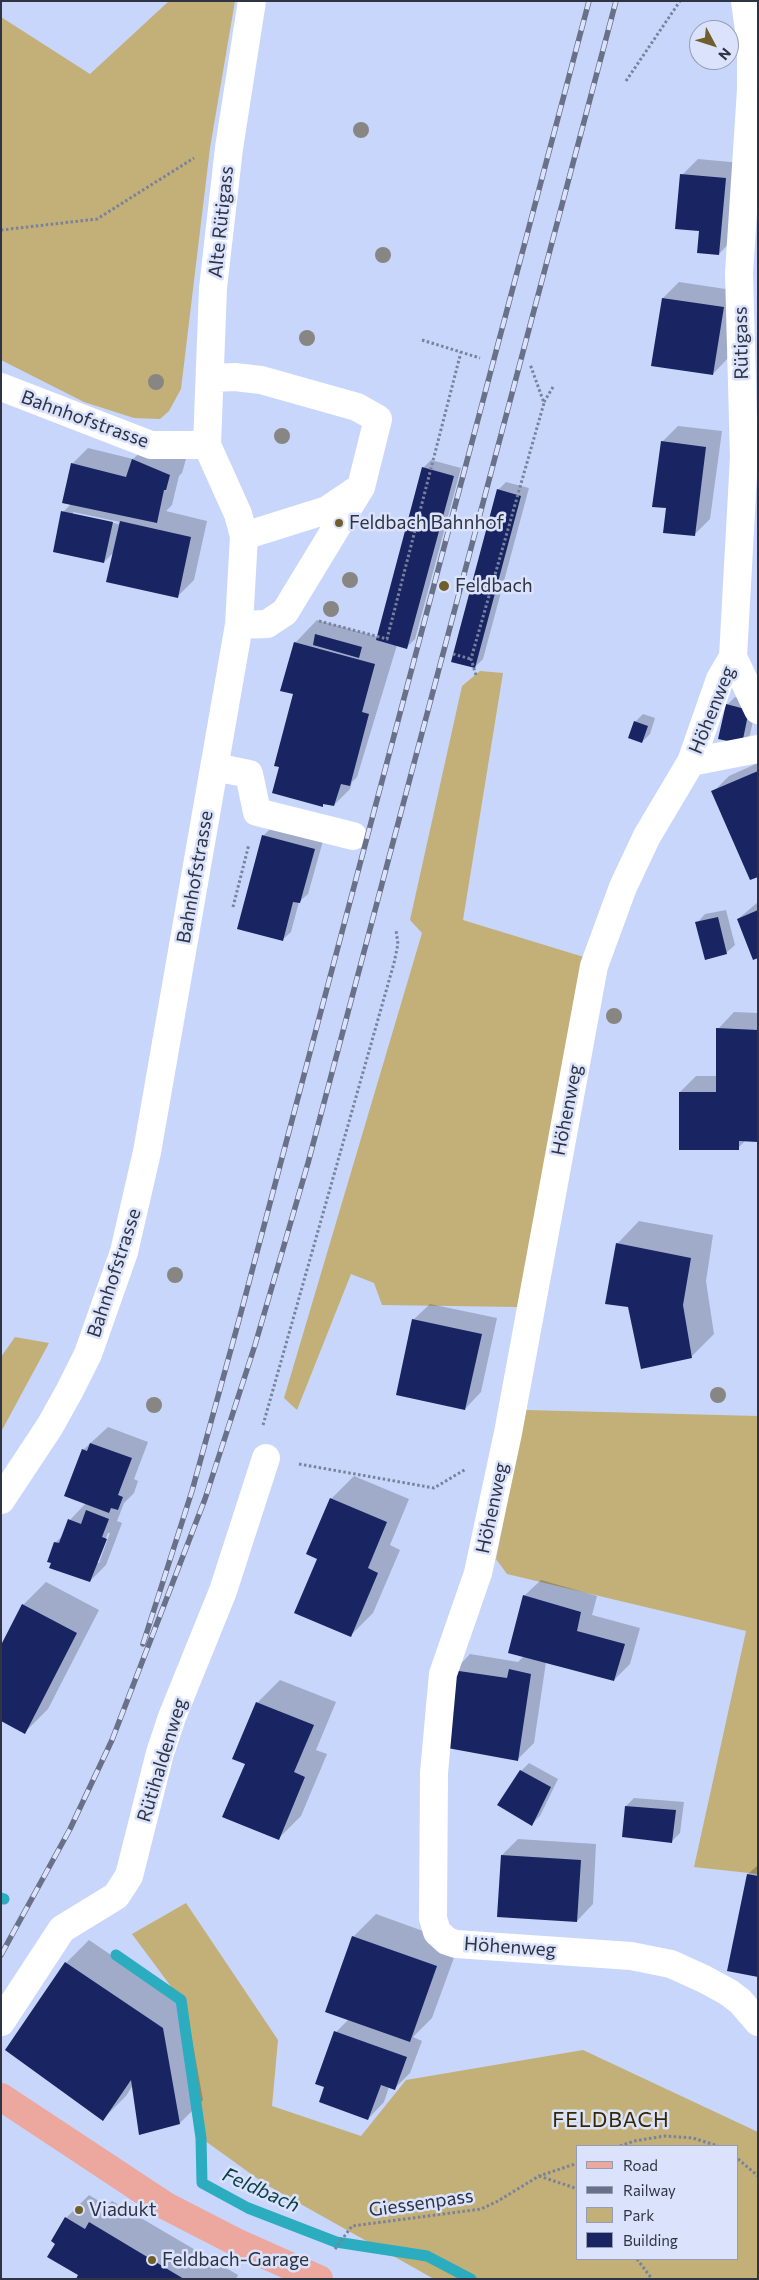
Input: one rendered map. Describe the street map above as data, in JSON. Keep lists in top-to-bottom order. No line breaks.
{"streets":{"street":["Alte Rütigass","Rütigass","Bahnhofstrasse","Höhenweg","Rütihaldenweg"],"path":["Giessenpass"]},"crossings":[["Alte Rütigass","Bahnhofstrasse"],["Rütigass","Höhenweg"]],"districts":["FELDBACH"],"water":["Feldbach"],"places":["Feldbach Bahnhof","Feldbach","Viadukt","Feldbach-Garage"],"legend":["Road","Railway","Park","Building"],"north":"bottom right"}
